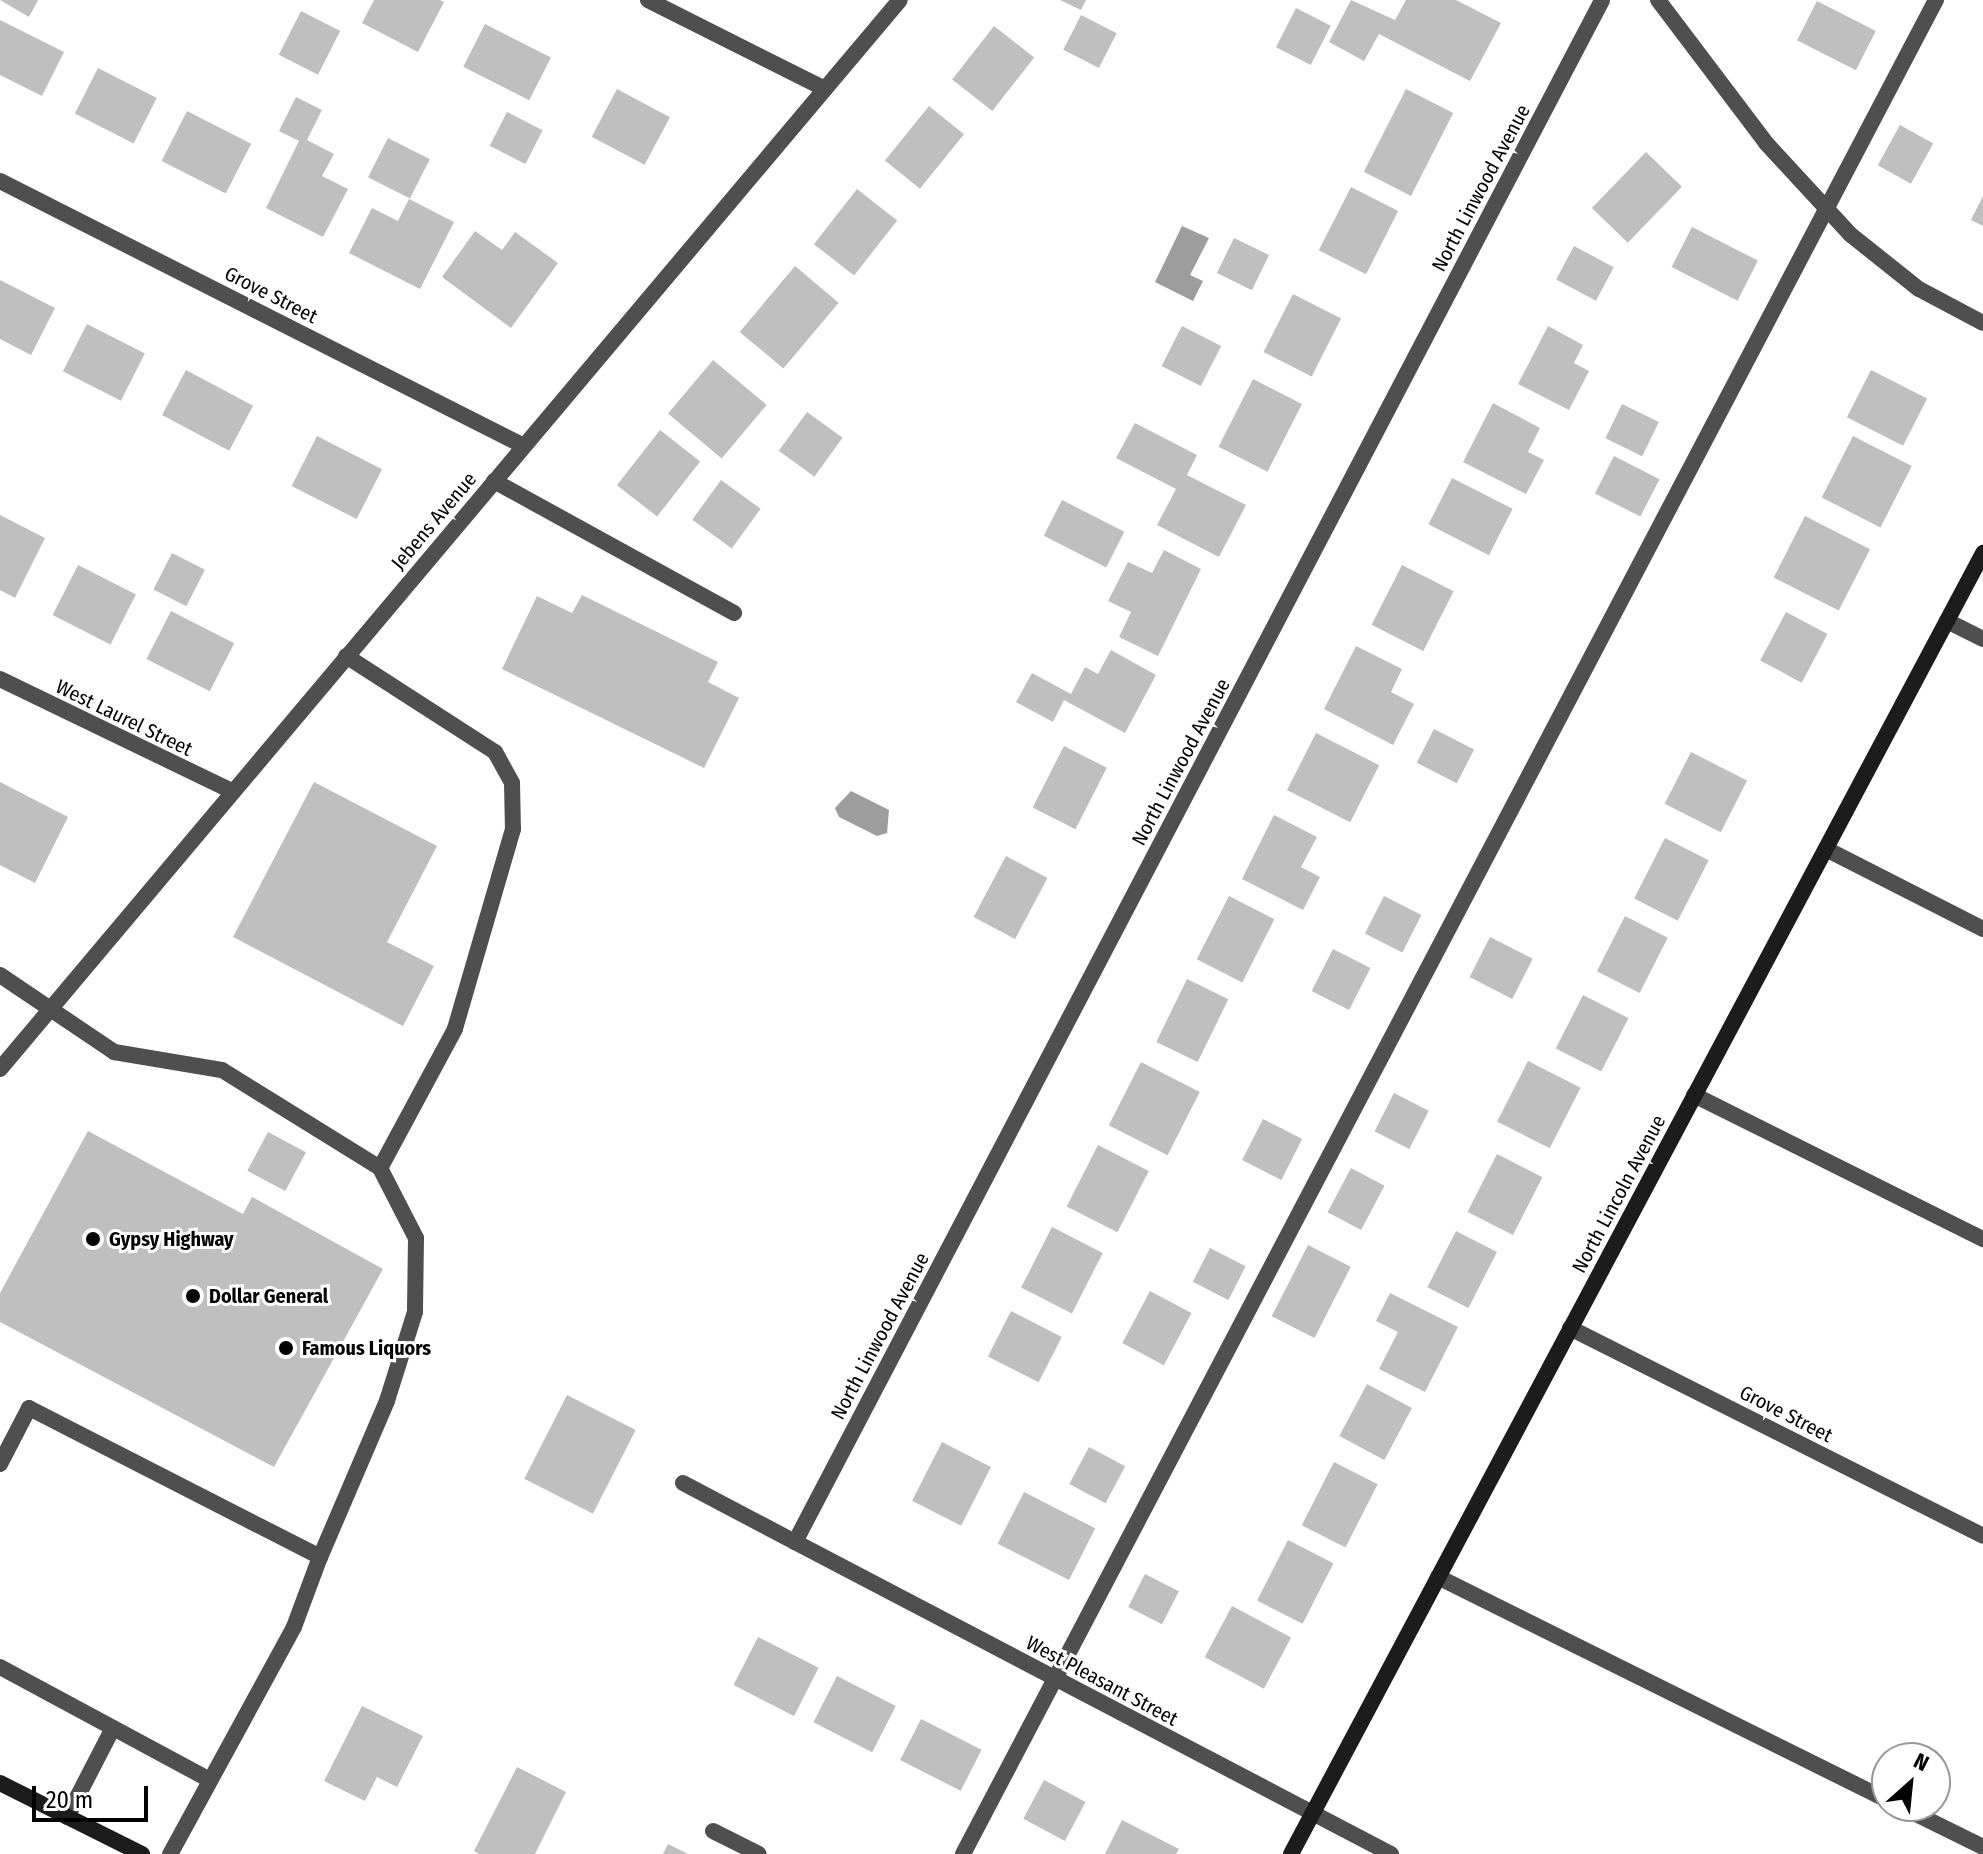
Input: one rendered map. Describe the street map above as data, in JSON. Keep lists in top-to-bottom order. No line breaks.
{"streets":{"street":["North Linwood Avenue","Grove Street","Jebens Avenue","West Laurel Street","North Lincoln Avenue","West Pleasant Street"]},"crossings":[["North Linwood Avenue","West Pleasant Street"],["Grove Street","Jebens Avenue"],["Grove Street","North Lincoln Avenue"],["Jebens Avenue","West Laurel Street"],["North Lincoln Avenue","West Pleasant Street"]],"places":["Gypsy Highway","Dollar General","Famous Liquors"],"scale_bar":"20 m","north":"top right"}
